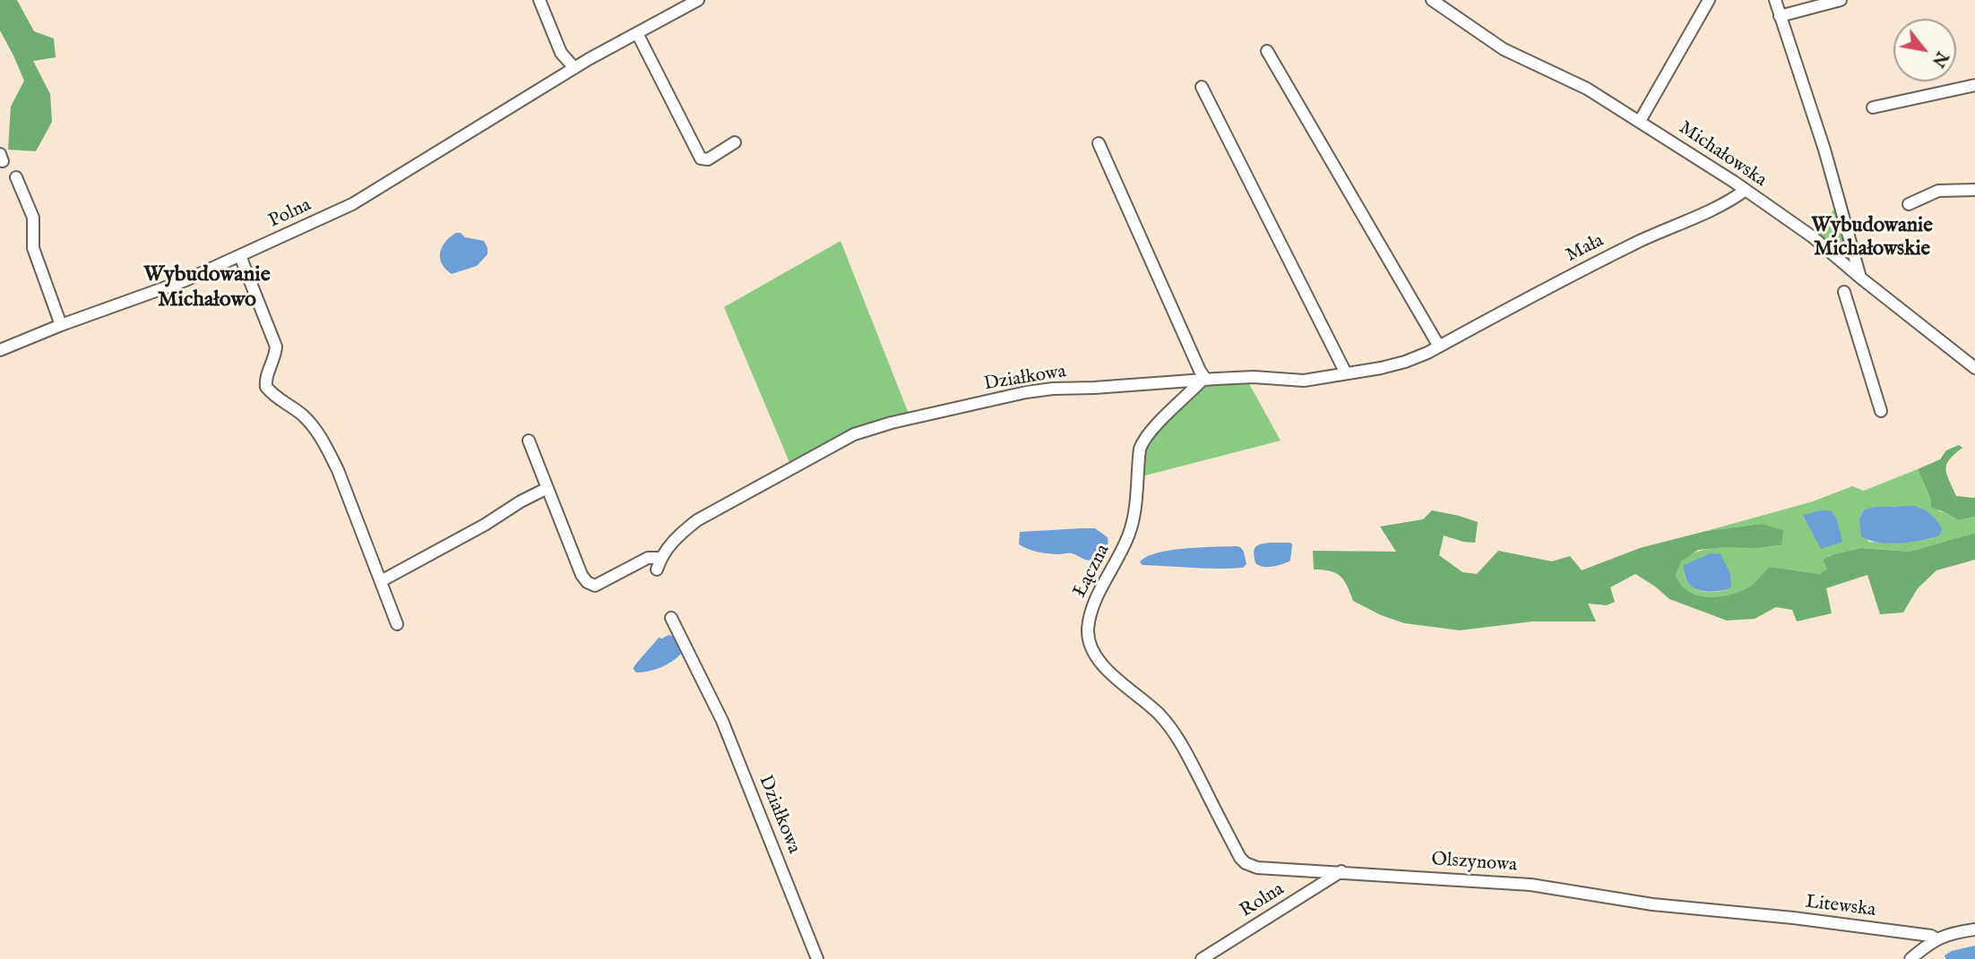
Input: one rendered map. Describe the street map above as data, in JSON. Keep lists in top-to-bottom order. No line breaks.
{"streets":{"street":["Michałowska","Polna","Mała","Działkowa","Łączna","Olszynowa","Rolna","Litewska"]},"crossings":[["Michałowska","Mała"],["Mała","Działkowa"],["Działkowa","Łączna"],["Łączna","Olszynowa"],["Olszynowa","Rolna"],["Olszynowa","Litewska"]],"districts":["Wybudowanie Michałowskie","Wybudowanie Michałowo"],"north":"bottom right"}
